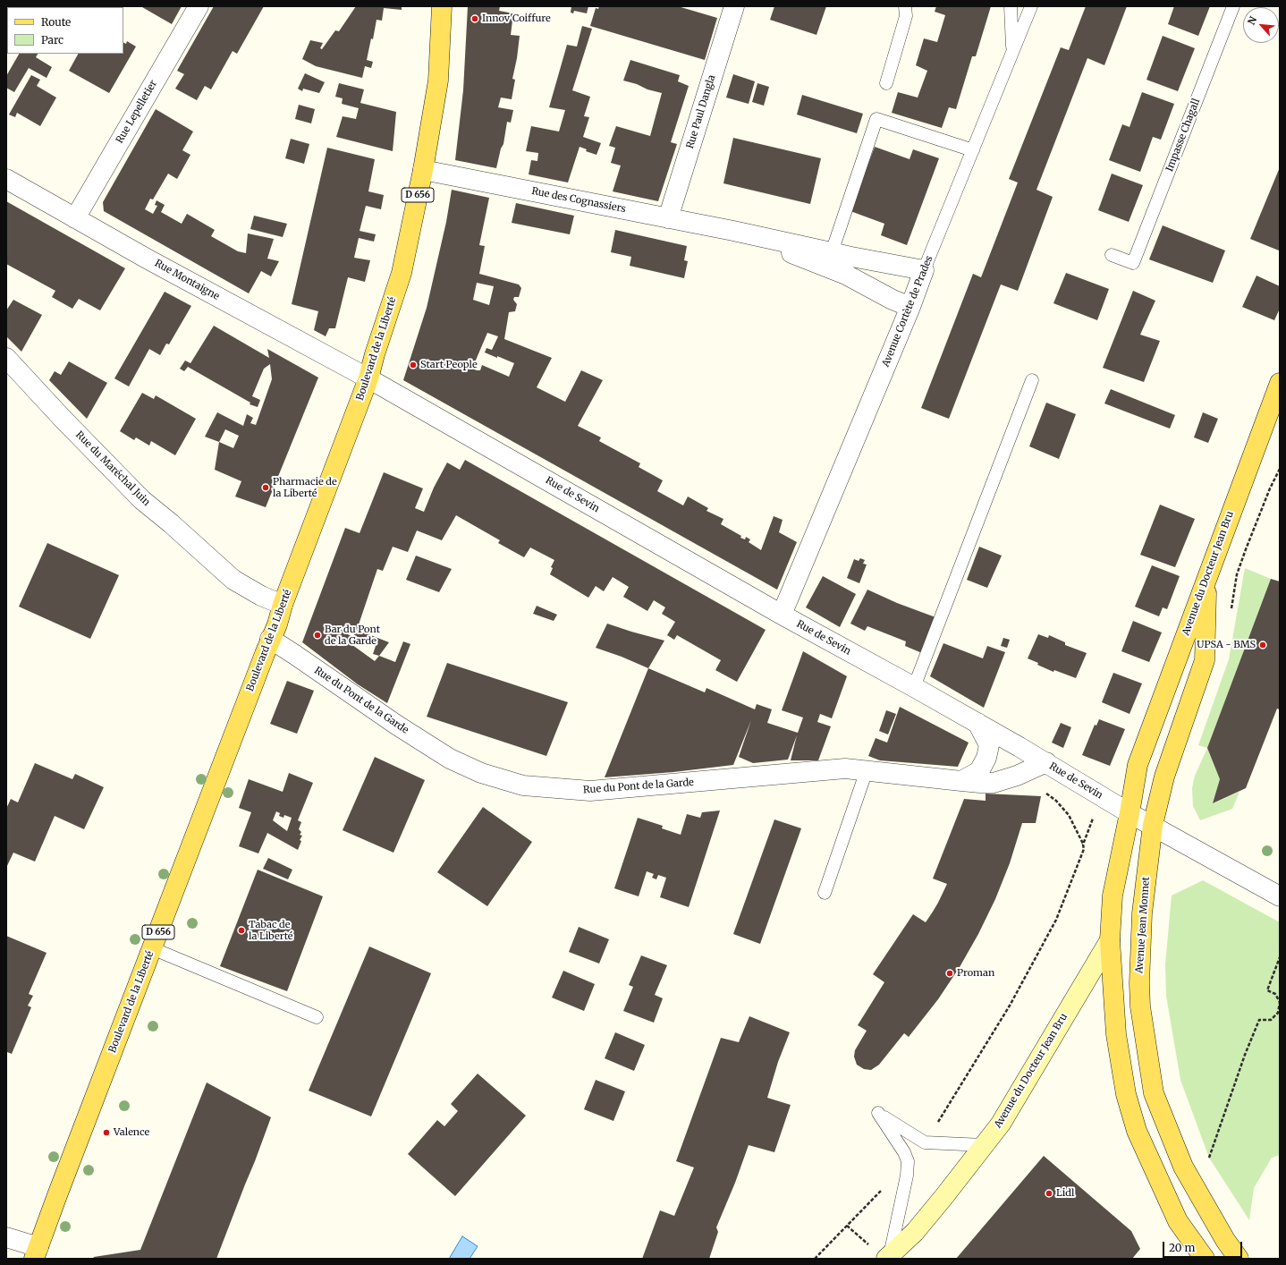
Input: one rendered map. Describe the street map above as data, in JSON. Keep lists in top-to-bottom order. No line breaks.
{"streets":{"main road":["D 656","Boulevard de la Liberté","Avenue du Docteur Jean Bru","Avenue Jean Monnet"],"street":["Rue Lepelletier","Rue Paul Dangla","Rue des Cognassiers","Rue Montaigne","Avenue Cortète de Prades","Rue du Maréchal Juin","Rue de Sevin","Rue du Pont de la Garde"],"lane":["Impasse Chagall"]},"crossings":[["Rue Lepelletier","Rue Montaigne"],["Rue Paul Dangla","Rue des Cognassiers"],["Rue des Cognassiers","Boulevard de la Liberté"],["Rue Montaigne","Boulevard de la Liberté"],["Rue Montaigne","Rue de Sevin"],["Avenue Cortète de Prades","Rue de Sevin"],["Boulevard de la Liberté","Rue du Maréchal Juin"],["Boulevard de la Liberté","Rue de Sevin"],["Boulevard de la Liberté","Rue du Pont de la Garde"],["Rue de Sevin","Avenue du Docteur Jean Bru"],["Rue de Sevin","Rue du Pont de la Garde"],["Rue de Sevin","Avenue Jean Monnet"],["Avenue du Docteur Jean Bru","Avenue Jean Monnet"]],"places":["Innov'Coiffure","Start People","Pharmacie de la Liberté","Bar du Pont de la Garde","UPSA - BMS","Tabac de la Liberté","Proman","Valence","Lidl"],"legend":["Route","Parc"],"scale_bar":"20 m","north":"top left"}
